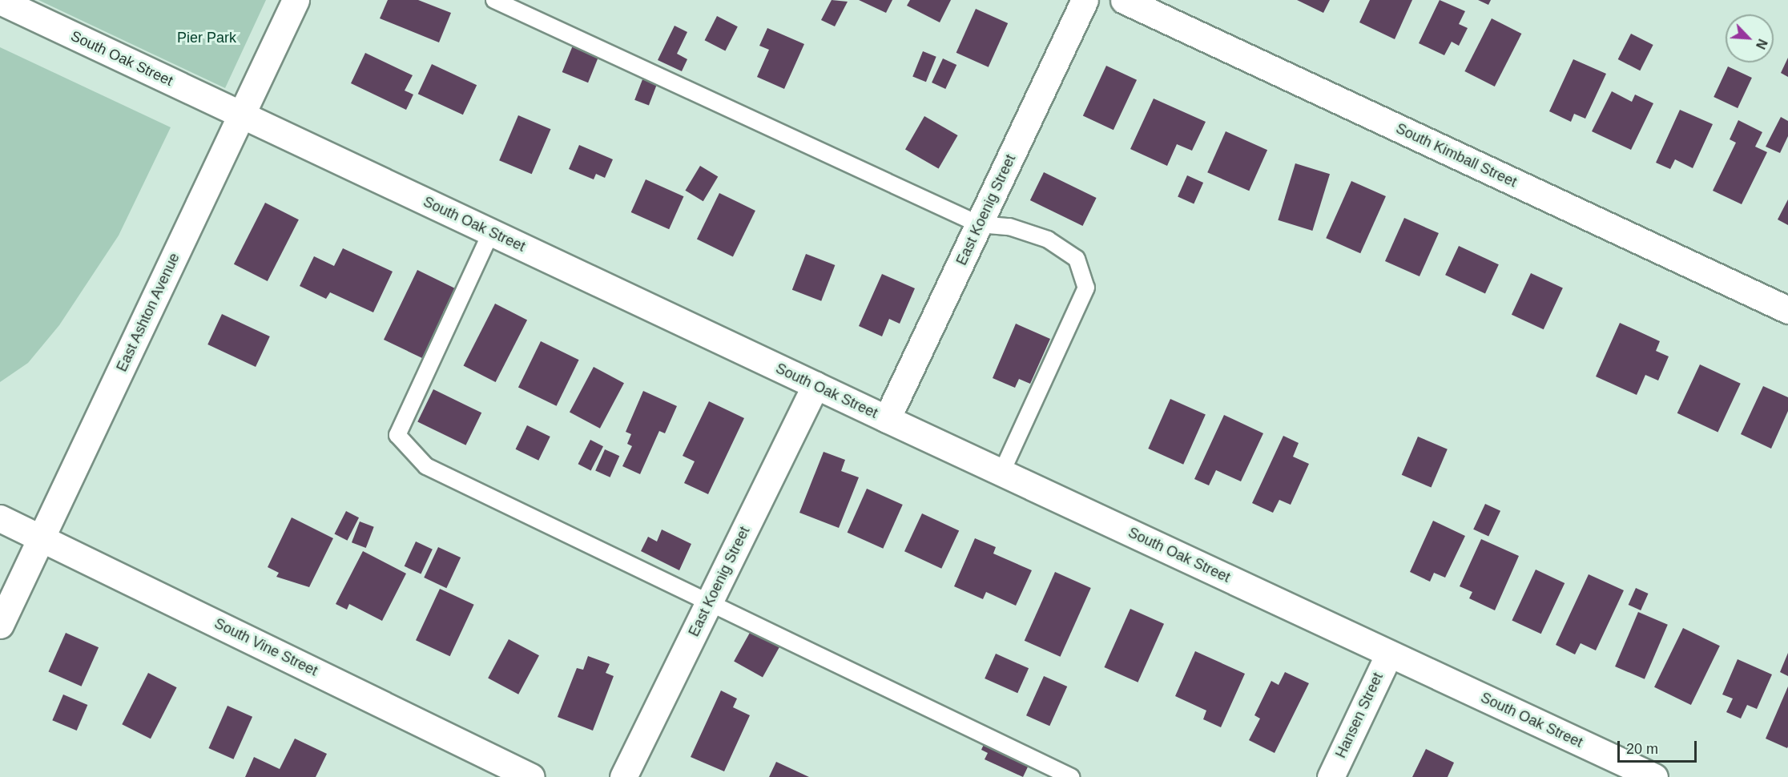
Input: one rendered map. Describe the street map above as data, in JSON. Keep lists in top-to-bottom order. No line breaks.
{"streets":{"street":["South Oak Street","South Kimball Street","East Koenig Street","East Ashton Avenue","South Vine Street","Hansen Street"]},"crossings":[["South Oak Street","East Koenig Street"],["South Oak Street","East Ashton Avenue"],["South Oak Street","Hansen Street"],["East Ashton Avenue","South Vine Street"]],"parks":["Pier Park"],"scale_bar":"20 m","north":"bottom right"}
